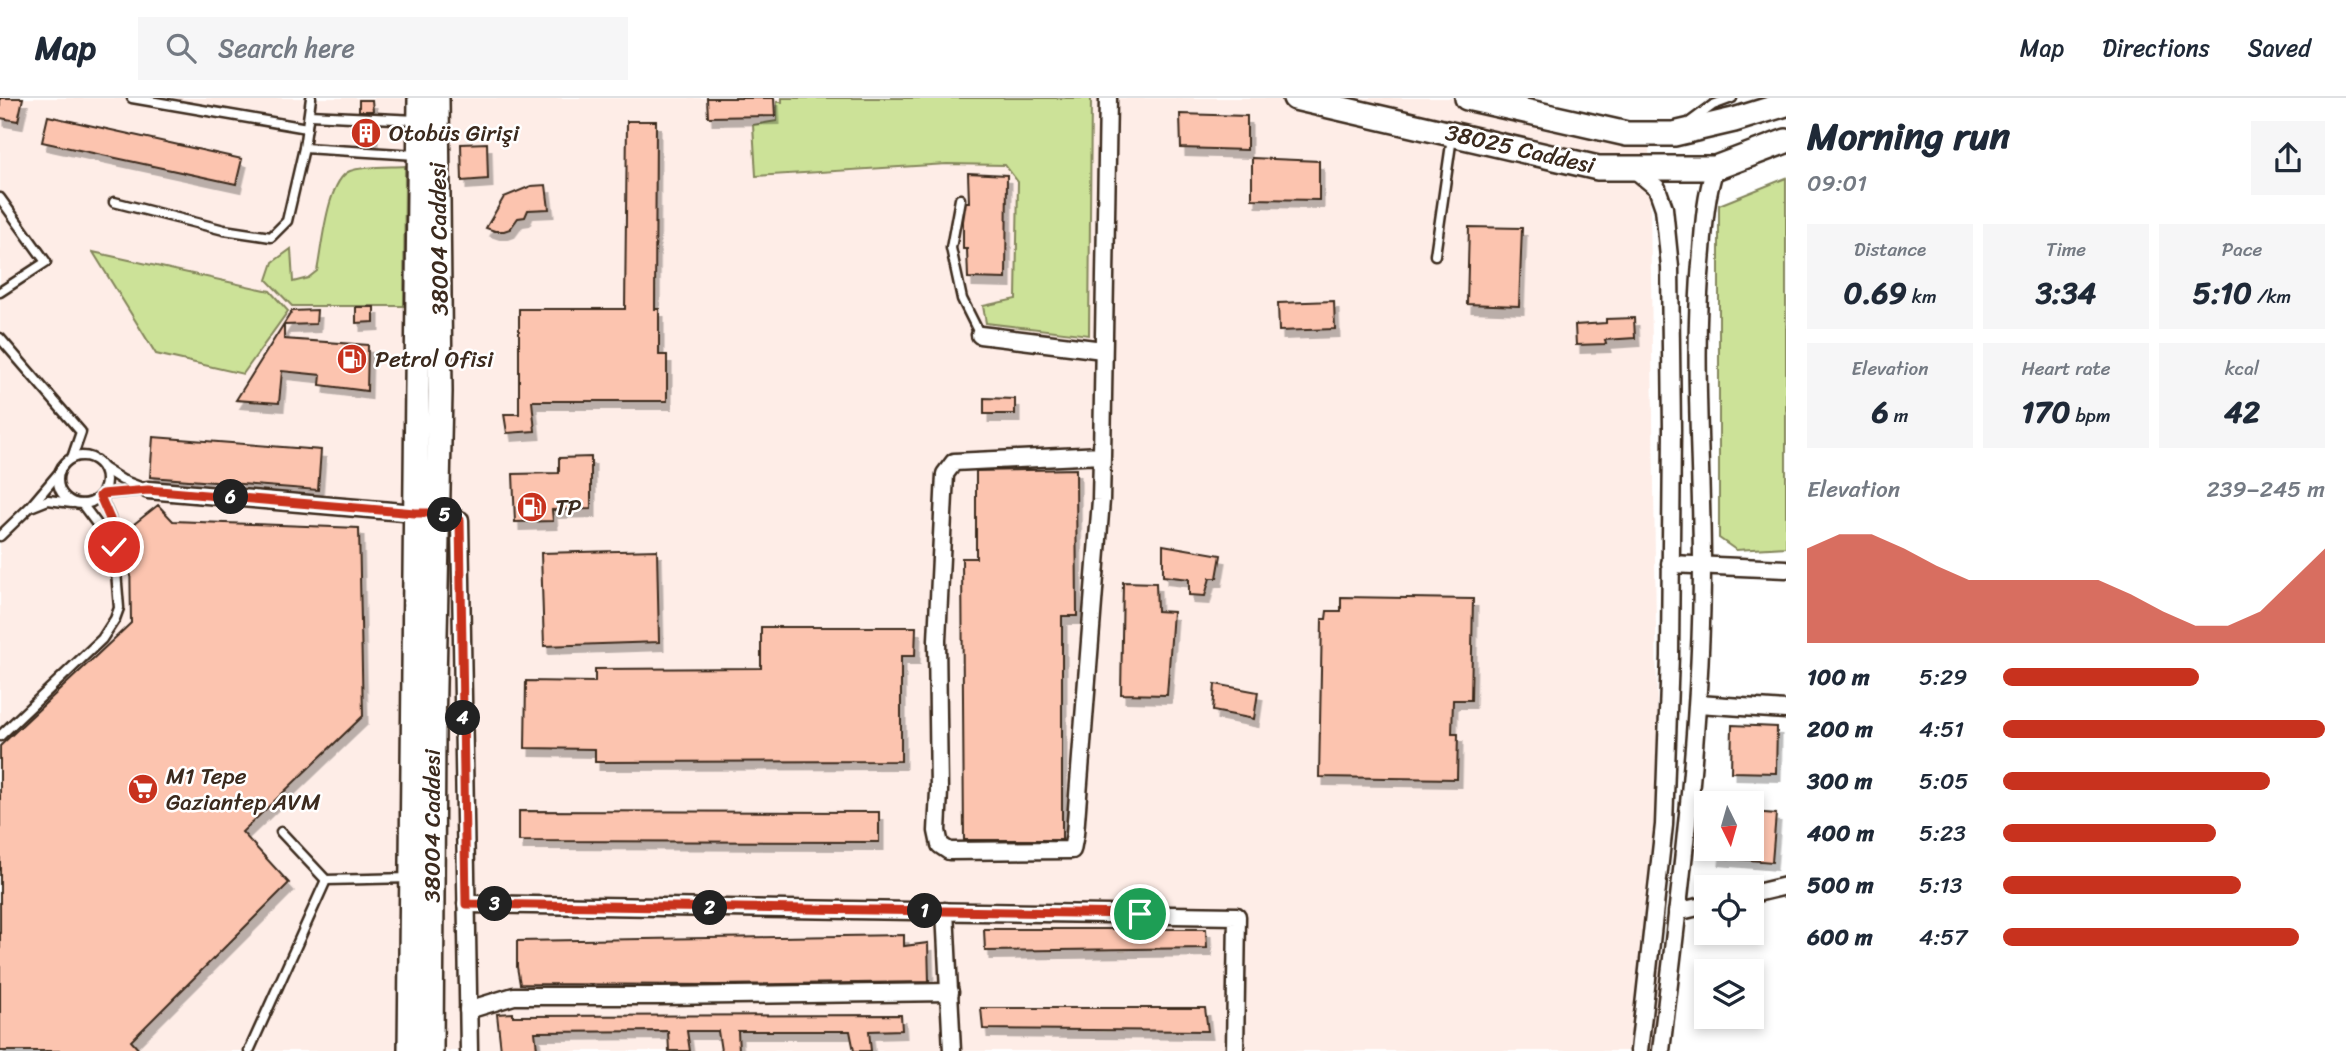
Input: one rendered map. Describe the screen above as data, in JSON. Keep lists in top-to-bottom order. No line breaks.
{"streets":{"street":["38025 Caddesi","38004 Caddesi"]},"places":{"building":["Otobüs Girişi"],"fuel station":["Petrol Ofisi","TP"],"supermarket":["M1 Tepe Gaziantep AVM"]},"north":"bottom","page":{"header":"Map","search":"Search here","nav":["Map","Directions","Saved"],"heading":["Morning run","09:01"],"stats":[["Distance","0.69 km"],["Time","3:34"],["Pace","5:10 /km"],["Elevation","6 m"],["Heart rate","170 bpm"],["kcal","42"]],"chart":["Elevation","239–245 m"],"pins":["6","5","4","3","2","1"],"list":[{"name":"100 m","note":"5:29"},{"name":"200 m","note":"4:51"},{"name":"300 m","note":"5:05"},{"name":"400 m","note":"5:23"},{"name":"500 m","note":"5:13"},{"name":"600 m","note":"4:57"}]}}
